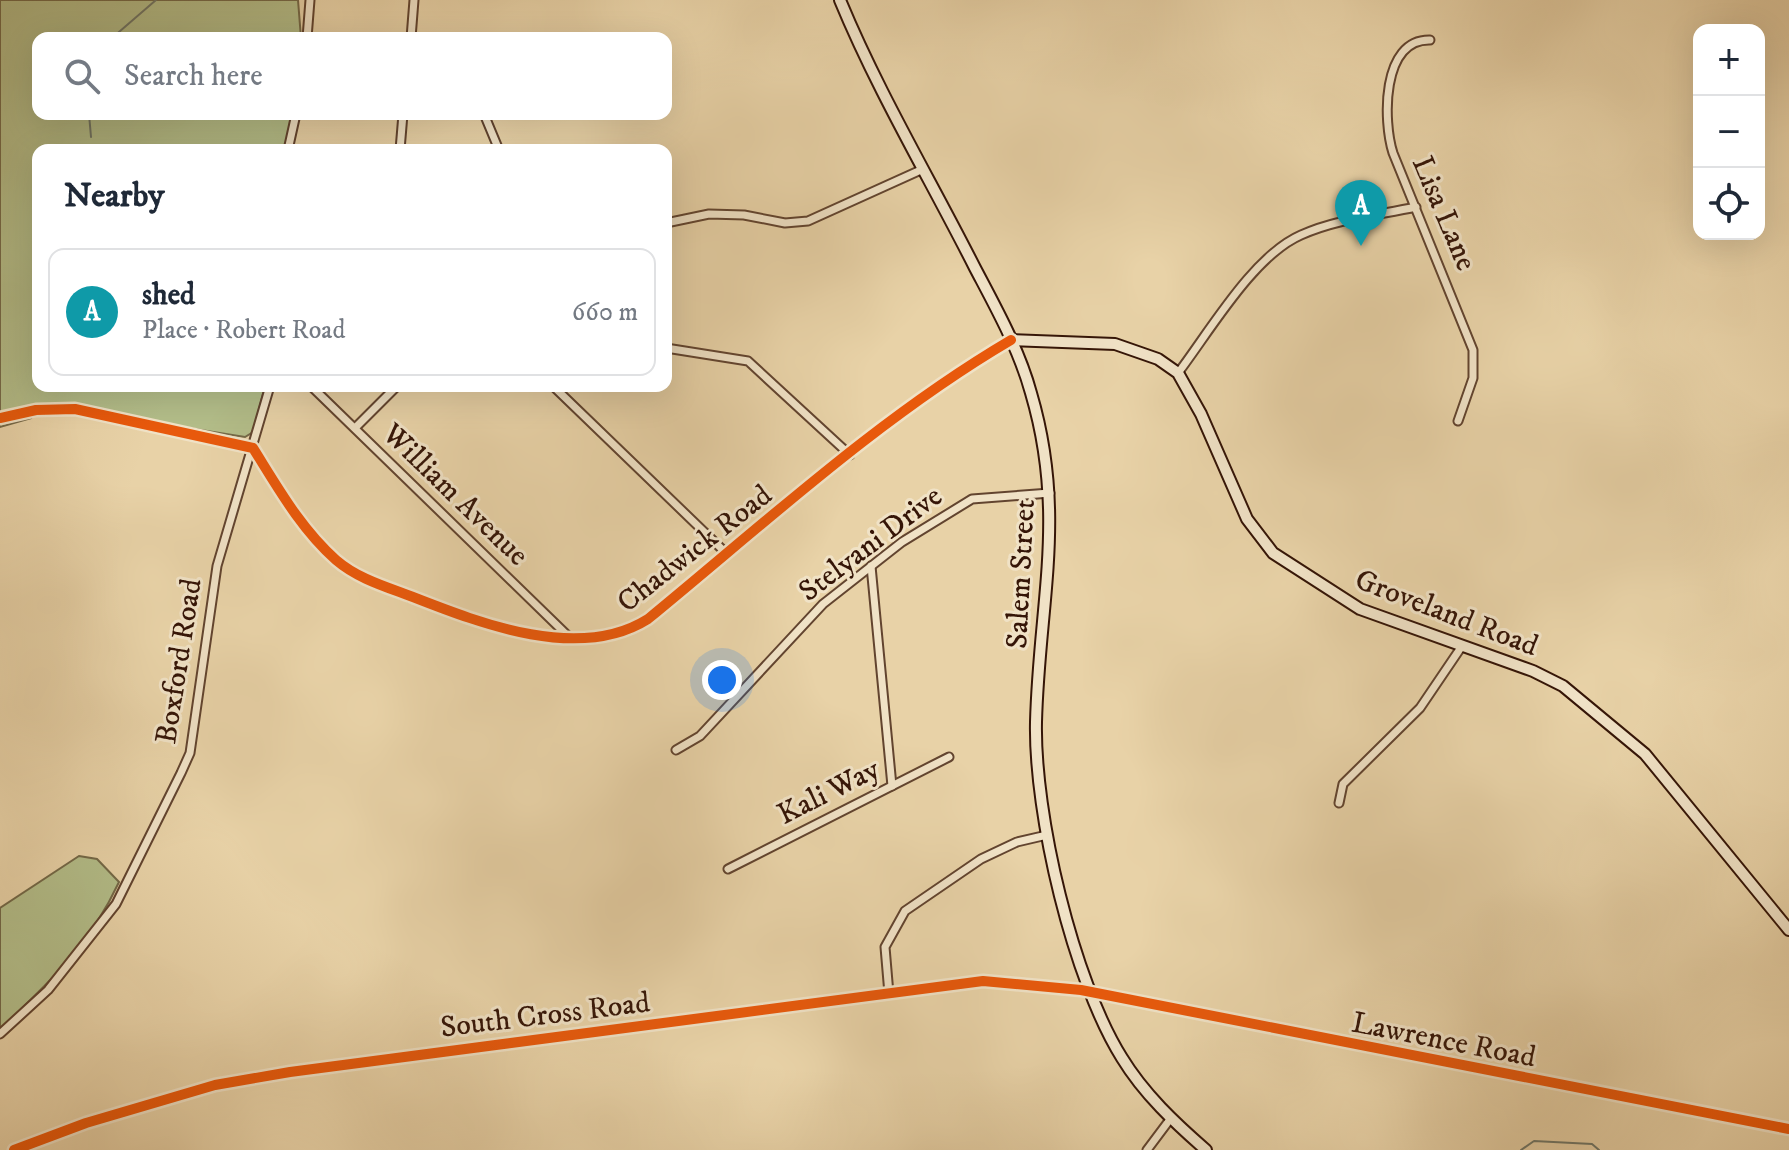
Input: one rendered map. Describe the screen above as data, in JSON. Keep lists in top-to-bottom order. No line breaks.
{"streets":{"main road":["Salem Street","Groveland Road"],"street":["Lisa Lane","William Avenue","Stelyani Drive","Chadwick Road","Boxford Road","Kali Way","South Cross Road","Lawrence Road"]},"crossings":[["William Avenue","Chadwick Road"],["Stelyani Drive","Salem Street"],["Chadwick Road","Salem Street"],["Chadwick Road","Boxford Road"],["Salem Street","South Cross Road"],["Salem Street","Lawrence Road"],["South Cross Road","Lawrence Road"]],"page":{"map_buttons":["+","−"],"search":"Search here","heading":"Nearby","pins":"A","list":[{"mark":"A","name":"shed","note":"Place · Robert Road","value":"660 m"}]}}
